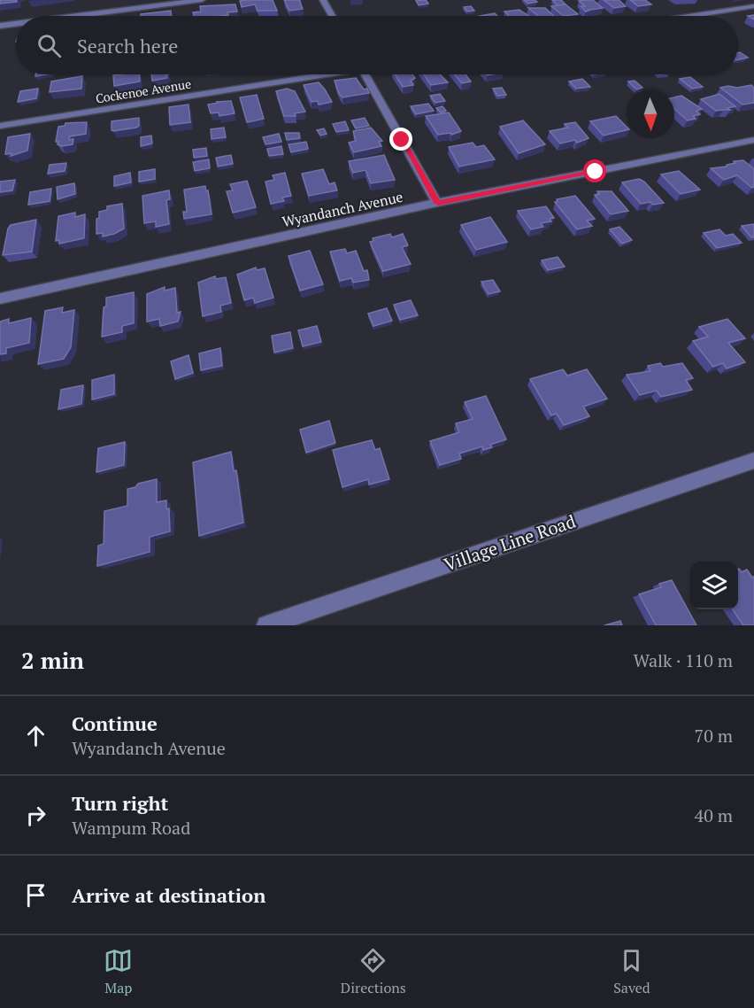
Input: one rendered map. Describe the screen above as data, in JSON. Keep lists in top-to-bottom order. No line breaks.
{"streets":{"street":["Cockenoe Avenue","Wyandanch Avenue","Village Line Road"]},"north":"bottom","page":{"search":"Search here","heading":["2 min","Walk · 110 m"],"list":[["Continue","Wyandanch Avenue","70 m"],["Turn right","Wampum Road","40 m"],"Arrive at destination"],"nav":["Map","Directions","Saved"]}}
